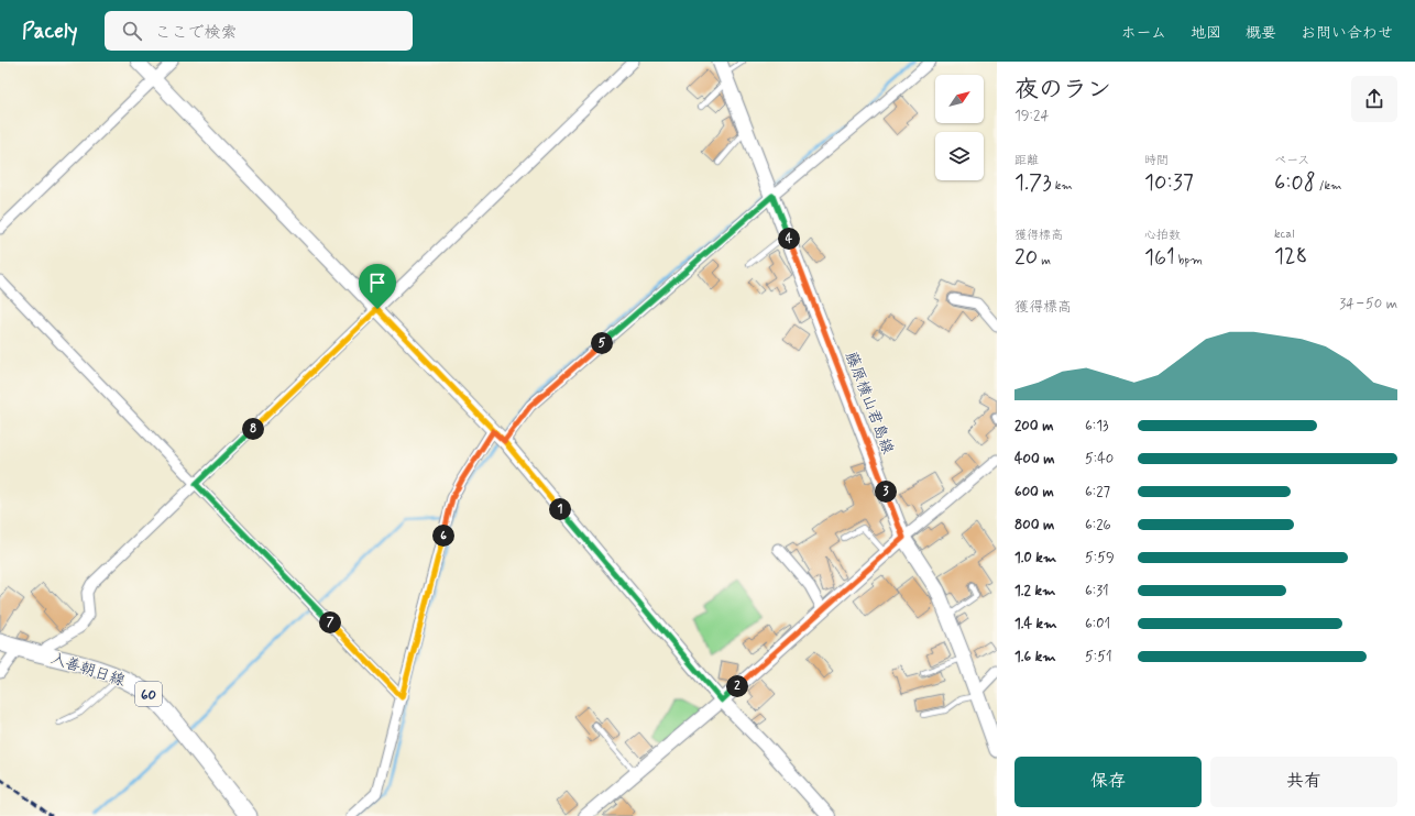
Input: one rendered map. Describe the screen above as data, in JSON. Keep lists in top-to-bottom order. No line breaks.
{"streets":{"main road":["藤原横山君島線","入善朝日線","60"]},"north":"top right","page":{"header":"Pacely","search":"ここで検索","nav":["ホーム","地図","概要","お問い合わせ"],"heading":["夜のラン","19:24"],"stats":[["距離","1.73 km"],["時間","10:37"],["ペース","6:08 /km"],["獲得標高","20 m"],["心拍数","161 bpm"],["kcal","128"]],"pins":["4","5","8","3","1","6","7","2"],"chart":["獲得標高","34–50 m"],"list":[{"name":"200 m","note":"6:13"},{"name":"400 m","note":"5:40"},{"name":"600 m","note":"6:27"},{"name":"800 m","note":"6:26"},{"name":"1.0 km","note":"5:59"},{"name":"1.2 km","note":"6:31"},{"name":"1.4 km","note":"6:01"},{"name":"1.6 km","note":"5:51"}],"buttons":["保存","共有"]}}
